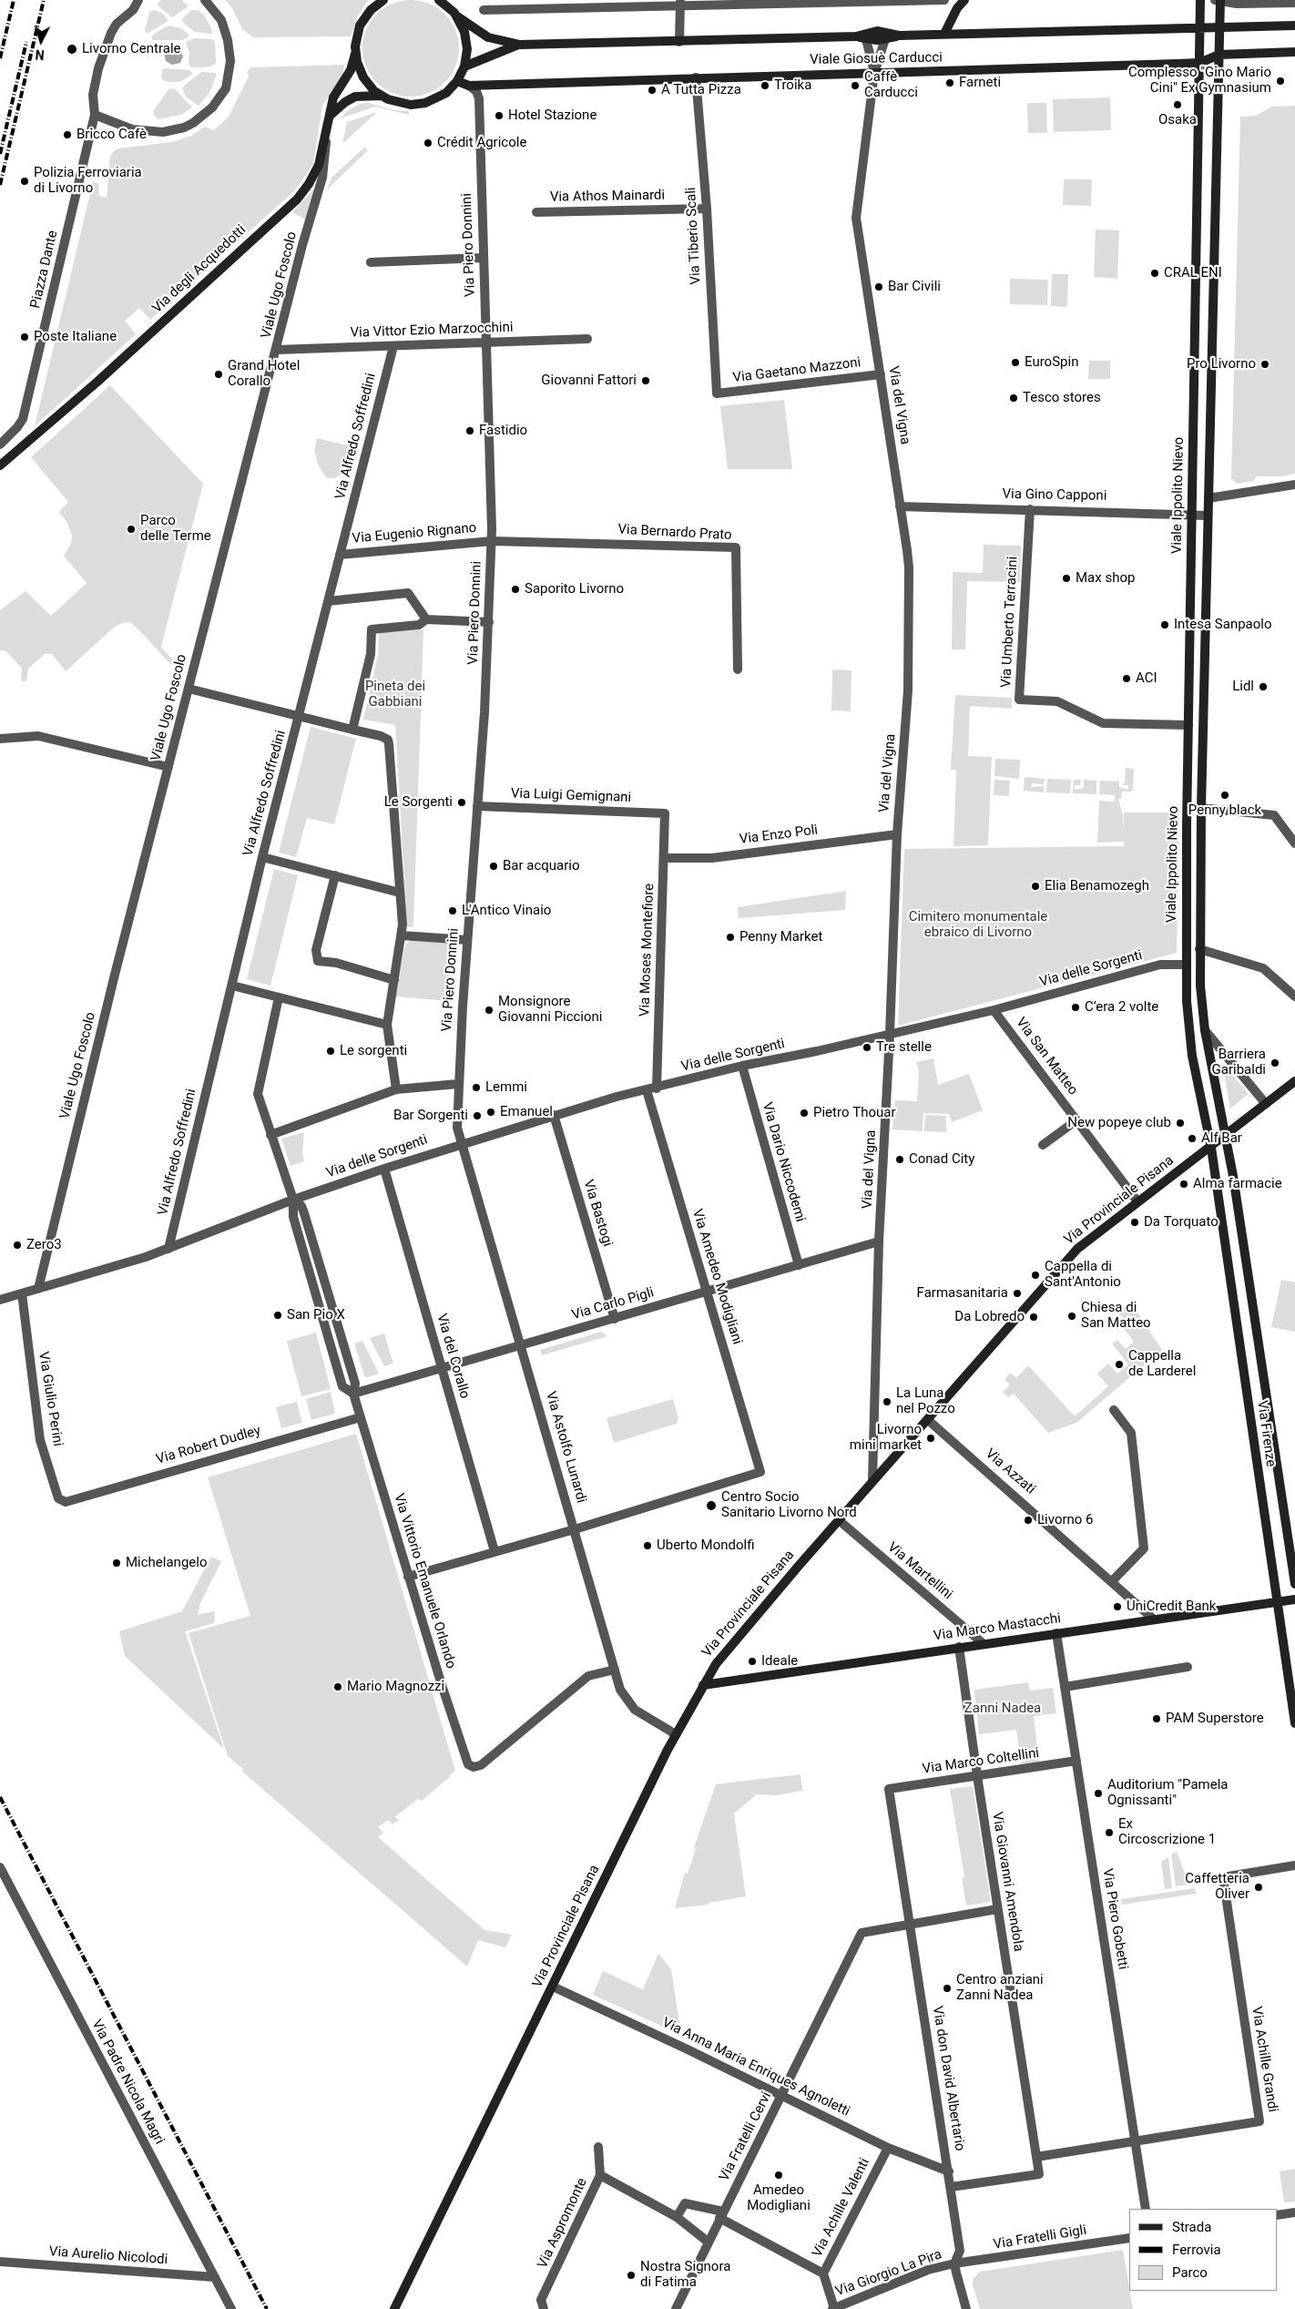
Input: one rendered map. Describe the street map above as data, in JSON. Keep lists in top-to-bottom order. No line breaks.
{"streets":{"main road":["Viale Giosuè Carducci","Via degli Acquedotti","Viale Ippolito Nievo","Via Provinciale Pisana","Via Firenze","Via Marco Mastacchi"],"street":["Via Athos Mainardi","Via Tiberio Scali","Via Piero Donnini","Piazza Dante","Viale Ugo Foscolo","Via Vittor Ezio Marzocchini","Via Gaetano Mazzoni","Via del Vigna","Via Alfredo Soffredini","Via Gino Capponi","Via Bernardo Prato","Via Eugenio Rignano","Via Umberto Terracini","Via Luigi Gemignani","Via Enzo Poli","Via Moses Montefiore","Via delle Sorgenti","Via San Matteo","Via Dario Niccodemi","Via Bastogi","Via Amedeo Modigliani","Via Carlo Pigli","Via del Corallo","Via Giulio Perini","Via Robert Dudley","Via Astolfo Lunardi","Via Azzati","Via Martellini","Via Vittorio Emanuele Orlando","Via Marco Coltellini","Via Giovanni Amendola","Via Piero Gobetti","Via Achille Grandi","Via Anna Maria Enriques Agnoletti","Via don David Albertario","Via Padre Nicola Magri","Via Fratelli Cervi","Via Achille Valenti","Via Aspromonte","Via Fratelli Gigli","Via Aurelio Nicolodi","Via Giorgio La Pira"]},"crossings":[["Viale Giosuè Carducci","Via Tiberio Scali"],["Viale Giosuè Carducci","Via Piero Donnini"],["Viale Giosuè Carducci","Via del Vigna"],["Viale Giosuè Carducci","Viale Ippolito Nievo"],["Via Athos Mainardi","Via Tiberio Scali"],["Via Tiberio Scali","Via Gaetano Mazzoni"],["Via Piero Donnini","Via Vittor Ezio Marzocchini"],["Via Piero Donnini","Via Bernardo Prato"],["Via Piero Donnini","Via Eugenio Rignano"],["Via Piero Donnini","Via Luigi Gemignani"],["Via Piero Donnini","Via delle Sorgenti"],["Via Piero Donnini","Via Astolfo Lunardi"],["Via degli Acquedotti","Viale Ugo Foscolo"],["Viale Ugo Foscolo","Via Vittor Ezio Marzocchini"],["Viale Ugo Foscolo","Via delle Sorgenti"],["Via Vittor Ezio Marzocchini","Via Alfredo Soffredini"],["Via Gaetano Mazzoni","Via del Vigna"],["Via del Vigna","Via Gino Capponi"],["Via del Vigna","Via Enzo Poli"],["Via del Vigna","Via delle Sorgenti"],["Via del Vigna","Via Provinciale Pisana"],["Via del Vigna","Via Carlo Pigli"],["Via Alfredo Soffredini","Via Eugenio Rignano"],["Via Alfredo Soffredini","Via delle Sorgenti"],["Via Gino Capponi","Viale Ippolito Nievo"],["Via Gino Capponi","Via Umberto Terracini"],["Viale Ippolito Nievo","Via Umberto Terracini"],["Viale Ippolito Nievo","Via delle Sorgenti"],["Viale Ippolito Nievo","Via Provinciale Pisana"],["Viale Ippolito Nievo","Via Firenze"],["Via Bernardo Prato","Via Eugenio Rignano"],["Via Luigi Gemignani","Via Moses Montefiore"],["Via Enzo Poli","Via Moses Montefiore"],["Via Moses Montefiore","Via delle Sorgenti"],["Via Moses Montefiore","Via Amedeo Modigliani"],["Via delle Sorgenti","Via San Matteo"],["Via delle Sorgenti","Via Dario Niccodemi"],["Via delle Sorgenti","Via Bastogi"],["Via delle Sorgenti","Via Amedeo Modigliani"],["Via delle Sorgenti","Via del Corallo"],["Via delle Sorgenti","Via Giulio Perini"],["Via delle Sorgenti","Via Astolfo Lunardi"],["Via San Matteo","Via Provinciale Pisana"],["Via Dario Niccodemi","Via Carlo Pigli"],["Via Provinciale Pisana","Via Firenze"],["Via Provinciale Pisana","Via Astolfo Lunardi"],["Via Provinciale Pisana","Via Azzati"],["Via Provinciale Pisana","Via Martellini"],["Via Provinciale Pisana","Via Marco Mastacchi"],["Via Provinciale Pisana","Via Anna Maria Enriques Agnoletti"],["Via Bastogi","Via Carlo Pigli"],["Via Amedeo Modigliani","Via Carlo Pigli"],["Via Amedeo Modigliani","Via Astolfo Lunardi"],["Via Carlo Pigli","Via del Corallo"],["Via Carlo Pigli","Via Astolfo Lunardi"],["Via Carlo Pigli","Via Vittorio Emanuele Orlando"],["Via Giulio Perini","Via Robert Dudley"],["Via Firenze","Via Marco Mastacchi"],["Via Robert Dudley","Via Vittorio Emanuele Orlando"],["Via Astolfo Lunardi","Via Vittorio Emanuele Orlando"],["Via Azzati","Via Marco Mastacchi"],["Via Martellini","Via Marco Mastacchi"],["Via Marco Mastacchi","Via Giovanni Amendola"],["Via Marco Mastacchi","Via Piero Gobetti"],["Via Marco Coltellini","Via Giovanni Amendola"],["Via Marco Coltellini","Via Piero Gobetti"],["Via Marco Coltellini","Via don David Albertario"],["Via Giovanni Amendola","Via don David Albertario"],["Via Piero Gobetti","Via Achille Grandi"],["Via Anna Maria Enriques Agnoletti","Via don David Albertario"],["Via Anna Maria Enriques Agnoletti","Via Fratelli Cervi"],["Via Anna Maria Enriques Agnoletti","Via Achille Valenti"],["Via don David Albertario","Via Fratelli Cervi"],["Via don David Albertario","Via Fratelli Gigli"],["Via don David Albertario","Via Giorgio La Pira"],["Via Padre Nicola Magri","Via Aurelio Nicolodi"],["Via Achille Valenti","Via Giorgio La Pira"],["Via Fratelli Gigli","Via Giorgio La Pira"]],"parks":["Pineta dei Gabbiani","Cimitero monumentale ebraico di Livorno","Zanni Nadea"],"places":["Livorno Centrale","Complesso \"Gino Mario Cini\" Ex Gymnasium","Farneti","Troika","Caffè Carducci","A Tutta Pizza","Osaka","Hotel Stazione","Bricco Cafè","Crédit Agricole","Polizia Ferroviaria di Livorno","CRAL ENI","Bar Civili","Poste Italiane","EuroSpin","Pro Livorno","Grand Hotel Corallo","Giovanni Fattori","Tesco stores","Fastidio","Parco delle Terme","Max shop","Saporito Livorno","Intesa Sanpaolo","ACI","Lidl","Penny black","Le Sorgenti","Bar acquario","Elia Benamozegh","L'Antico Vinaio","Penny Market","C’era 2 volte","Monsignore Giovanni Piccioni","Tre stelle","Le sorgenti","Barriera Garibaldi","Lemmi","Emanuel","Pietro Thouar","Bar Sorgenti","New popeye club","Alf Bar","Conad City","Alma farmacie","Da Torquato","Zero3","Cappella di Sant'Antonio","Farmasanitaria","San Pio X","Chiesa di San Matteo","Da Lobredo","Cappella de Larderel","La Luna nel Pozzo","Livorno mini market","Centro Socio Sanitario Livorno Nord","Livorno 6","Uberto Mondolfi","Michelangelo","UniCredit Bank","Ideale","Mario Magnozzi","PAM Superstore","Auditorium \"Pamela Ognissanti\"","Ex Circoscrizione 1","Caffetteria Oliver","Centro anziani Zanni Nadea","Amedeo Modigliani","Nostra Signora di Fatima"],"legend":["Strada","Ferrovia","Parco"],"north":"bottom"}
